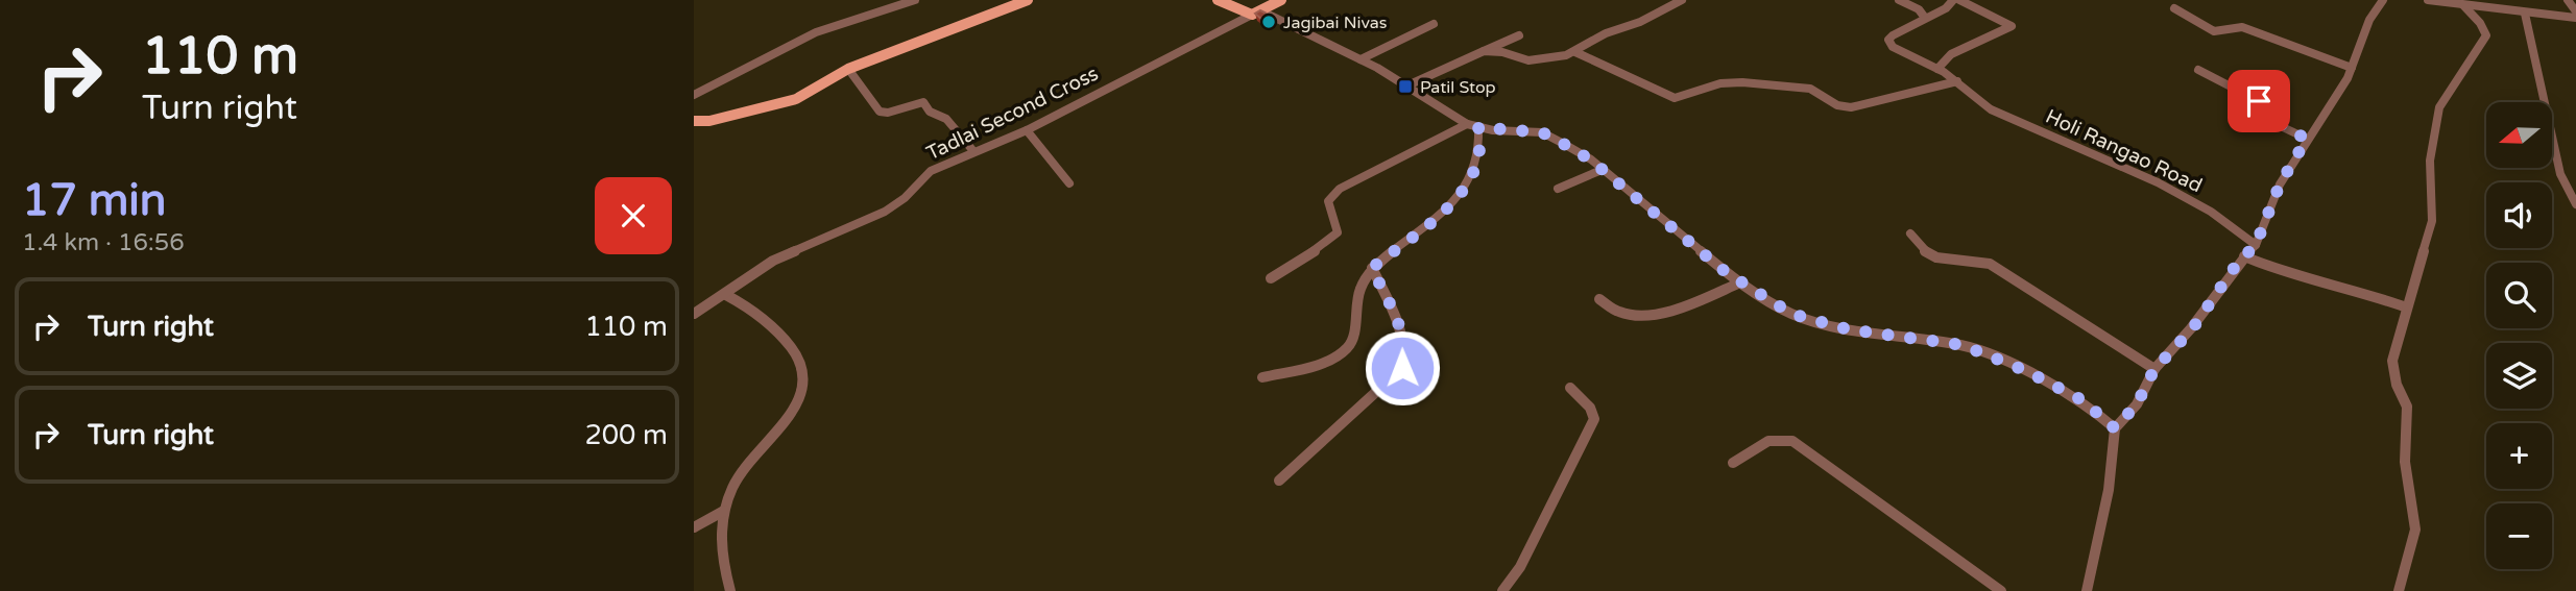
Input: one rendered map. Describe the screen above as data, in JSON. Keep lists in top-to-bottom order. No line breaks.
{"streets":{"main road":["Tadlai Second Cross"],"street":["Holi Rangao Road"]},"places":{"other":["Jagibai Nivas"],"transit":["Patil Stop"]},"north":"left","page":{"turn":["110 m","Turn right"],"map_buttons":["+","−"],"heading":["17 min","1.4 km · 16:56"],"list":[{"name":"Turn right","value":"110 m"},{"name":"Turn right","value":"200 m"}]}}
